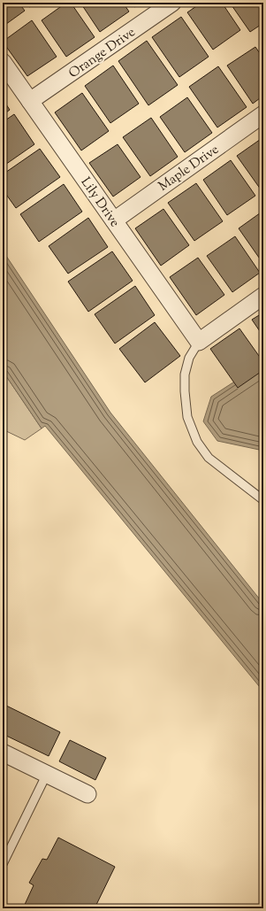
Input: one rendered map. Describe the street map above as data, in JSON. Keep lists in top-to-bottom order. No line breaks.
{"streets":{"street":["Orange Drive","Maple Drive","Lily Drive"]},"crossings":[["Orange Drive","Lily Drive"],["Maple Drive","Lily Drive"]]}
